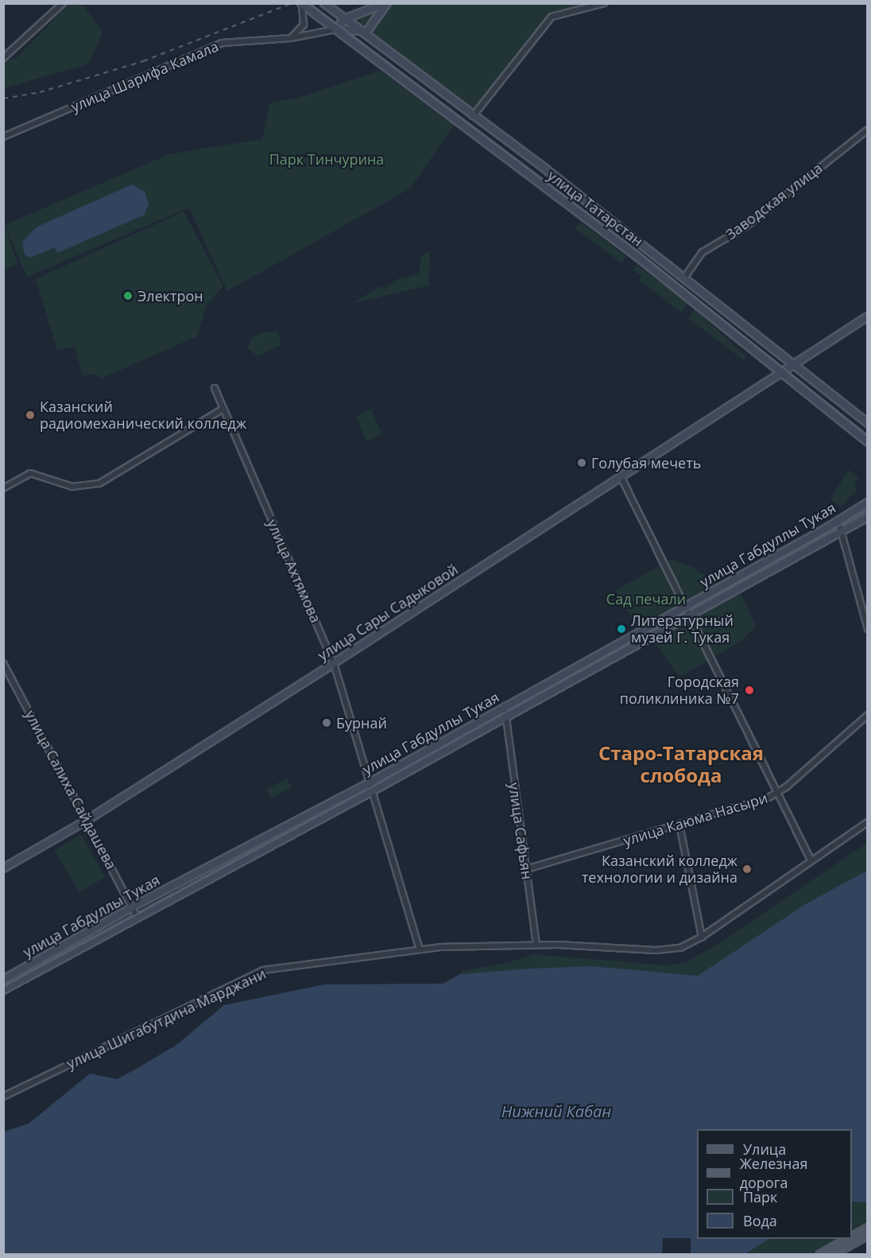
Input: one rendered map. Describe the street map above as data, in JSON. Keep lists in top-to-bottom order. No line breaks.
{"streets":{"main road":["улица Татарстан","улица Габдуллы Тукая","улица Сары Садыковой"],"street":["улица Шарифа Камала","Заводская улица","улица Ахтямова","улица Салиха Сайдашева","улица Каюма Насыри","улица Сафьян","улица Шигабутдина Марджани"]},"crossings":[["улица Шарифа Камала","улица Татарстан"],["Заводская улица","улица Татарстан"],["улица Татарстан","улица Сары Садыковой"],["улица Габдуллы Тукая","улица Ахтямова"],["улица Габдуллы Тукая","улица Салиха Сайдашева"],["улица Габдуллы Тукая","улица Сафьян"],["улица Ахтямова","улица Сары Садыковой"],["улица Ахтямова","улица Шигабутдина Марджани"],["улица Сары Садыковой","улица Салиха Сайдашева"],["улица Каюма Насыри","улица Сафьян"],["улица Сафьян","улица Шигабутдина Марджани"]],"districts":["Старо-Татарская слобода"],"water":["Нижний Кабан"],"parks":["Парк Тинчурина","Сад печали"],"places":["Электрон","Казанский радиомеханический колледж","Голубая мечеть","Литературный музей Г. Тукая","Городская поликлиника №7","Бурнай","Казанский колледж технологии и дизайна"],"legend":["Улица","Железная дорога","Парк","Вода"]}
